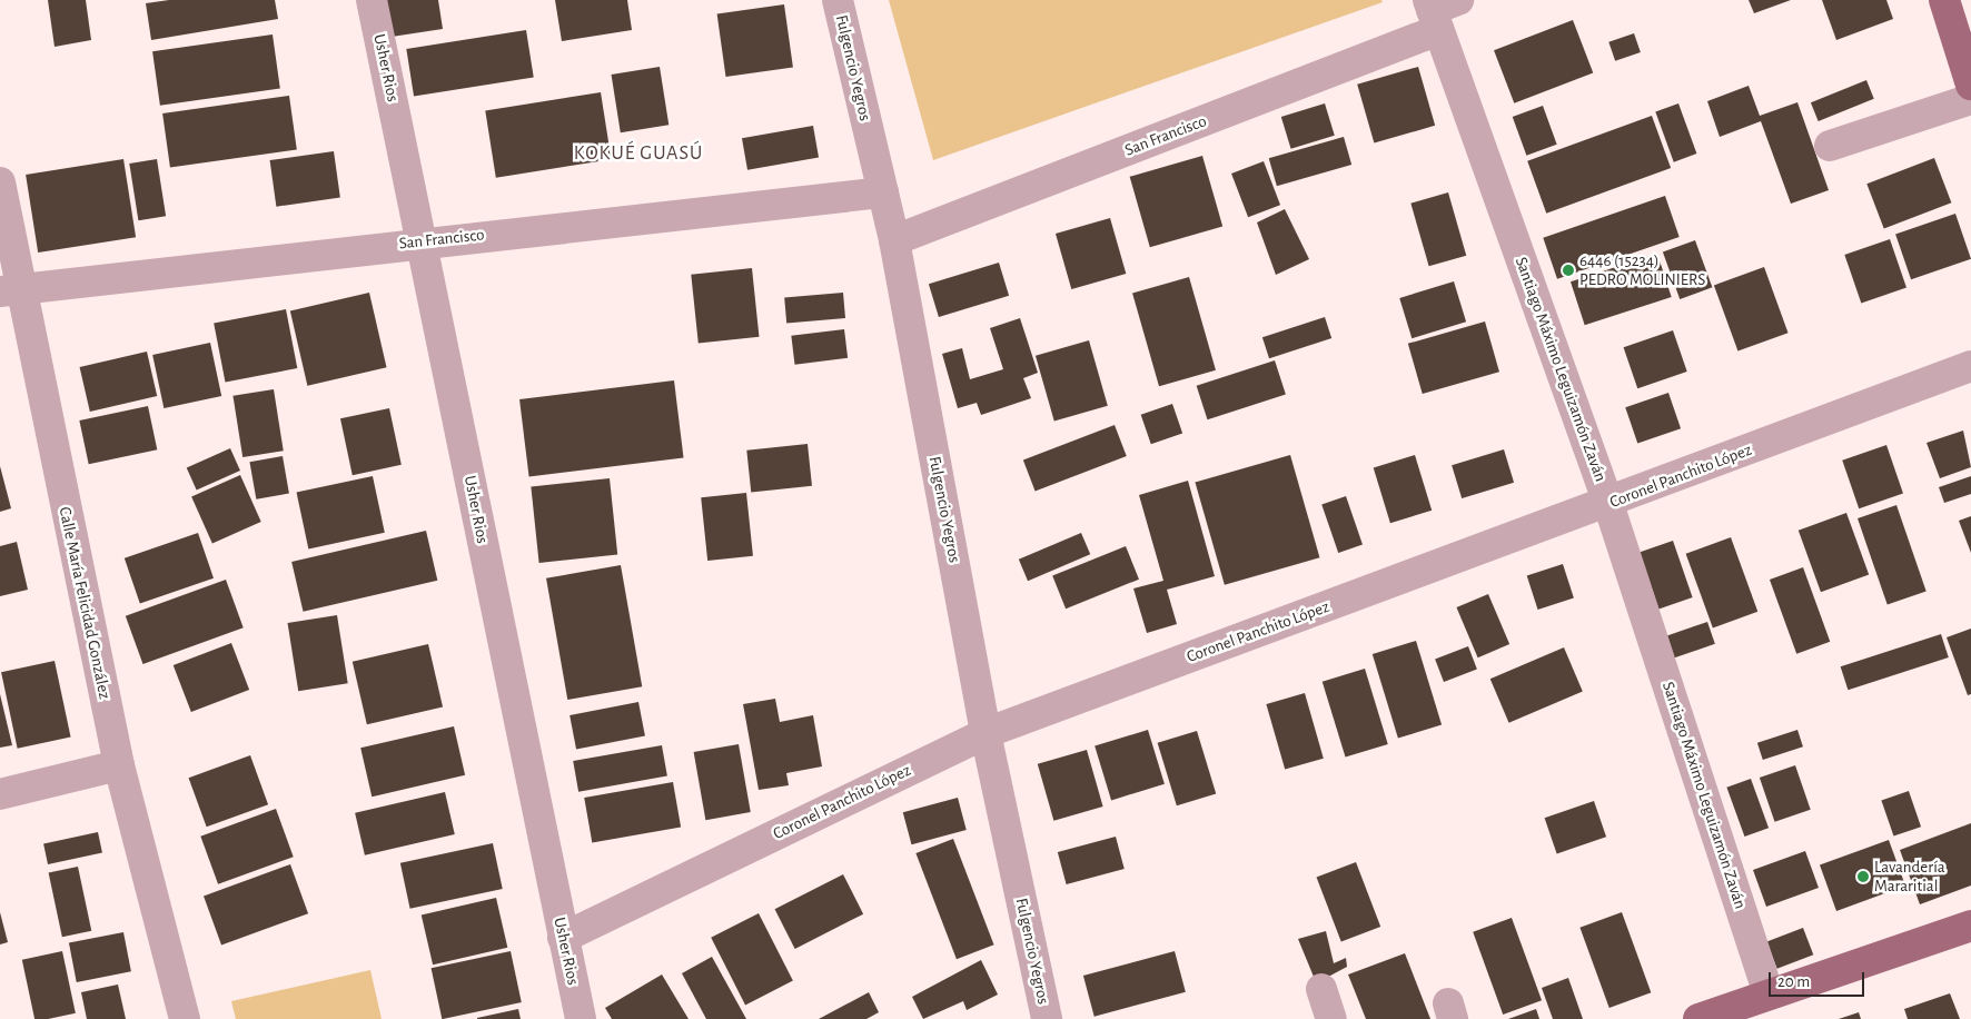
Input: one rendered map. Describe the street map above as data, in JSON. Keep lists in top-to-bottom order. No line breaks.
{"streets":{"street":["Usher Rios","Fulgencio Yegros","San Francisco","Santiago Máximo Leguizamón Zaván","Coronel Panchito López","Calle María Felicidad González"]},"crossings":[["Usher Rios","San Francisco"],["Usher Rios","Coronel Panchito López"],["Fulgencio Yegros","San Francisco"],["Fulgencio Yegros","Coronel Panchito López"],["San Francisco","Santiago Máximo Leguizamón Zaván"],["San Francisco","Calle María Felicidad González"],["Santiago Máximo Leguizamón Zaván","Coronel Panchito López"]],"districts":["KOKUÉ GUASÚ"],"places":["6446 (15234) PEDRO MOLINIERS","Lavandería Mararitial"],"scale_bar":"20 m"}
